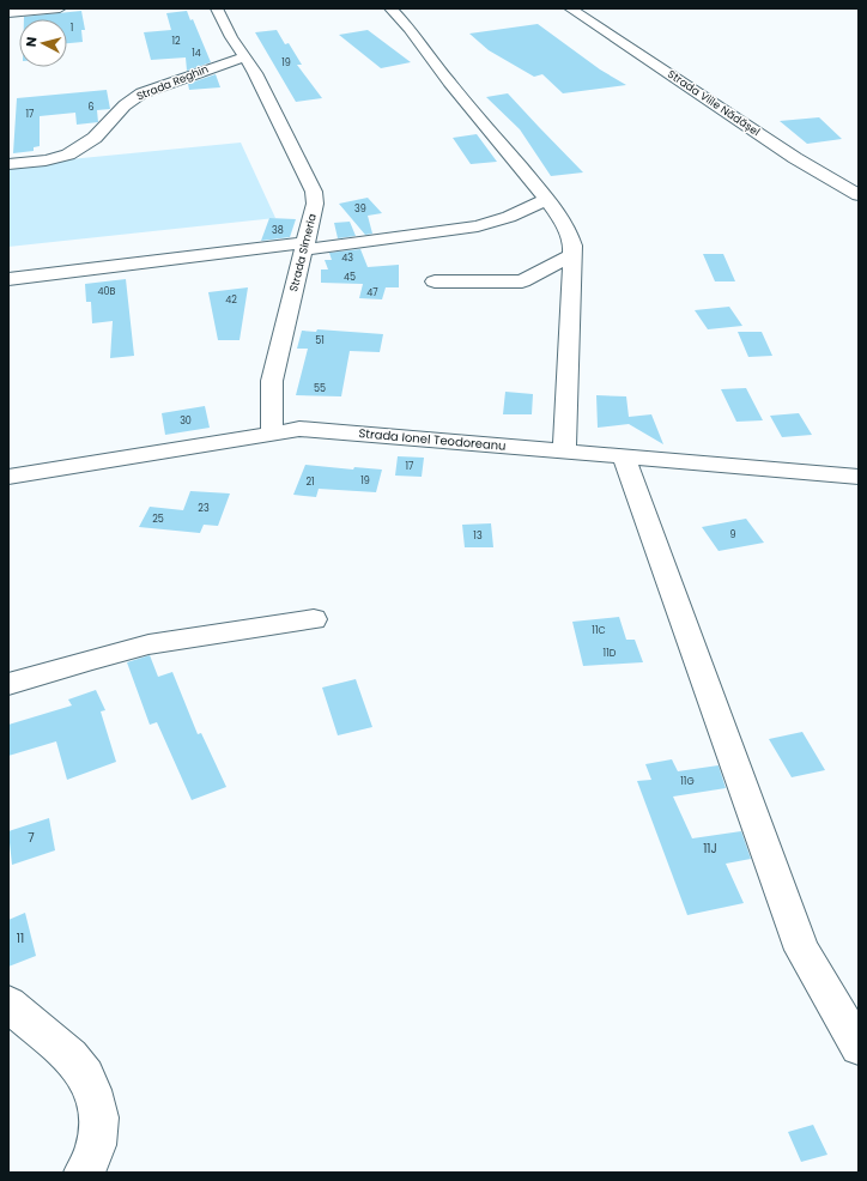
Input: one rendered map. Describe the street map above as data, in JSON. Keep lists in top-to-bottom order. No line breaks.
{"streets":{"street":["Strada Reghin","Strada Viile Nădășel","Strada Simeria","Strada Ionel Teodoreanu"]},"crossings":[["Strada Reghin","Strada Simeria"],["Strada Simeria","Strada Ionel Teodoreanu"]],"house_numbers":["1","12","14","19","6","17","39","38","43","45","40B","47","42","51","55","30","17","19","21","23","25","9","13","11C","11D","11G","7","11J","11"],"north":"left"}
